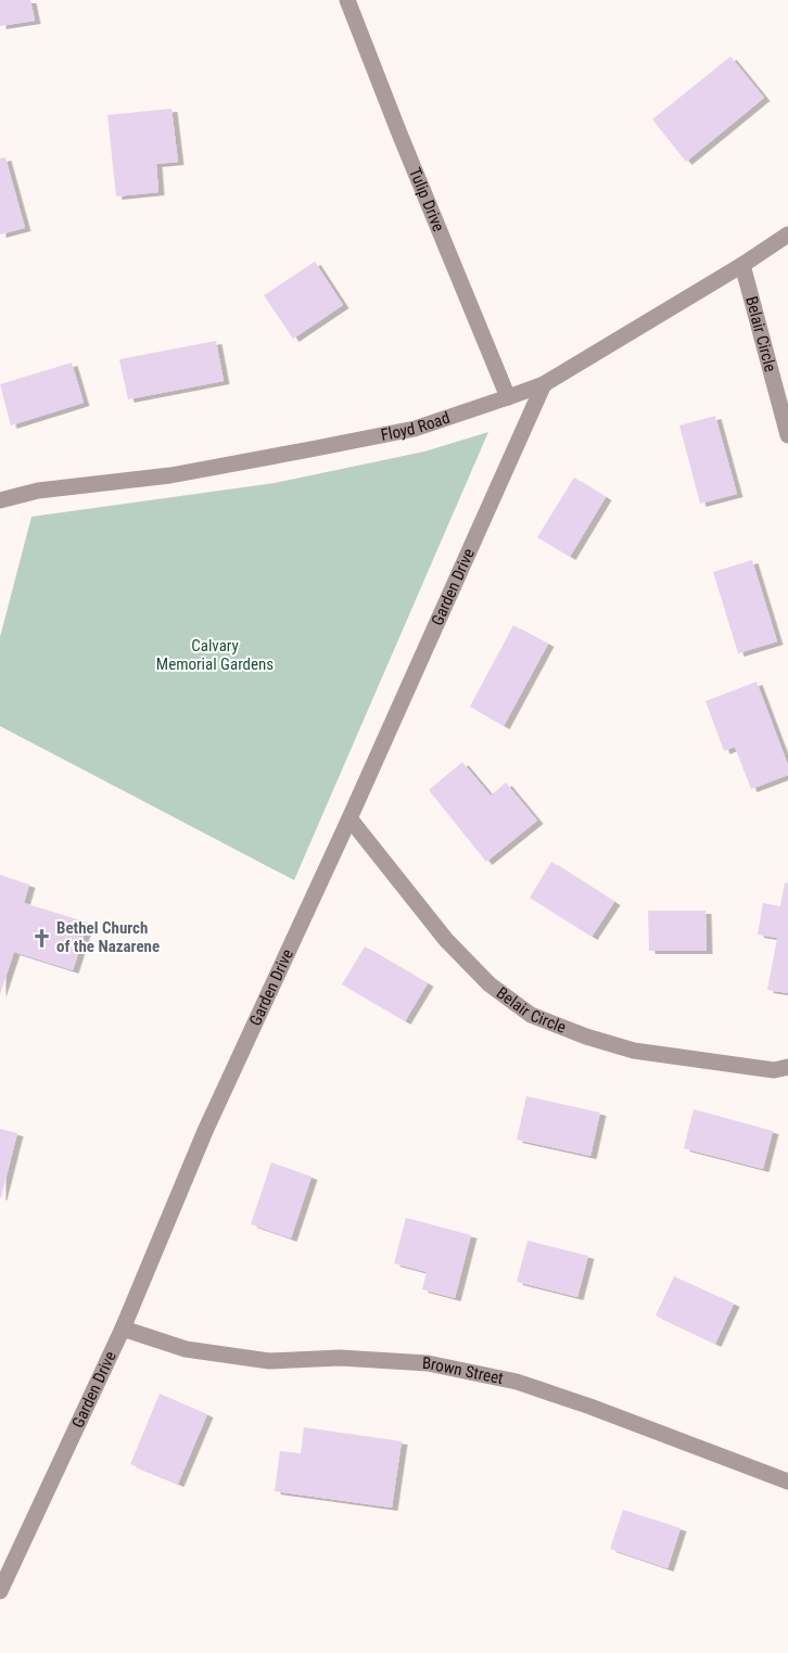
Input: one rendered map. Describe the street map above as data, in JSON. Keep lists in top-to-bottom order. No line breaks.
{"streets":{"street":["Tulip Drive","Belair Circle","Floyd Road","Garden Drive","Brown Street"]},"crossings":[["Tulip Drive","Floyd Road"],["Belair Circle","Floyd Road"],["Belair Circle","Garden Drive"],["Floyd Road","Garden Drive"],["Garden Drive","Brown Street"]],"parks":["Calvary Memorial Gardens"],"places":{"church":["Bethel Church of the Nazarene"]}}
